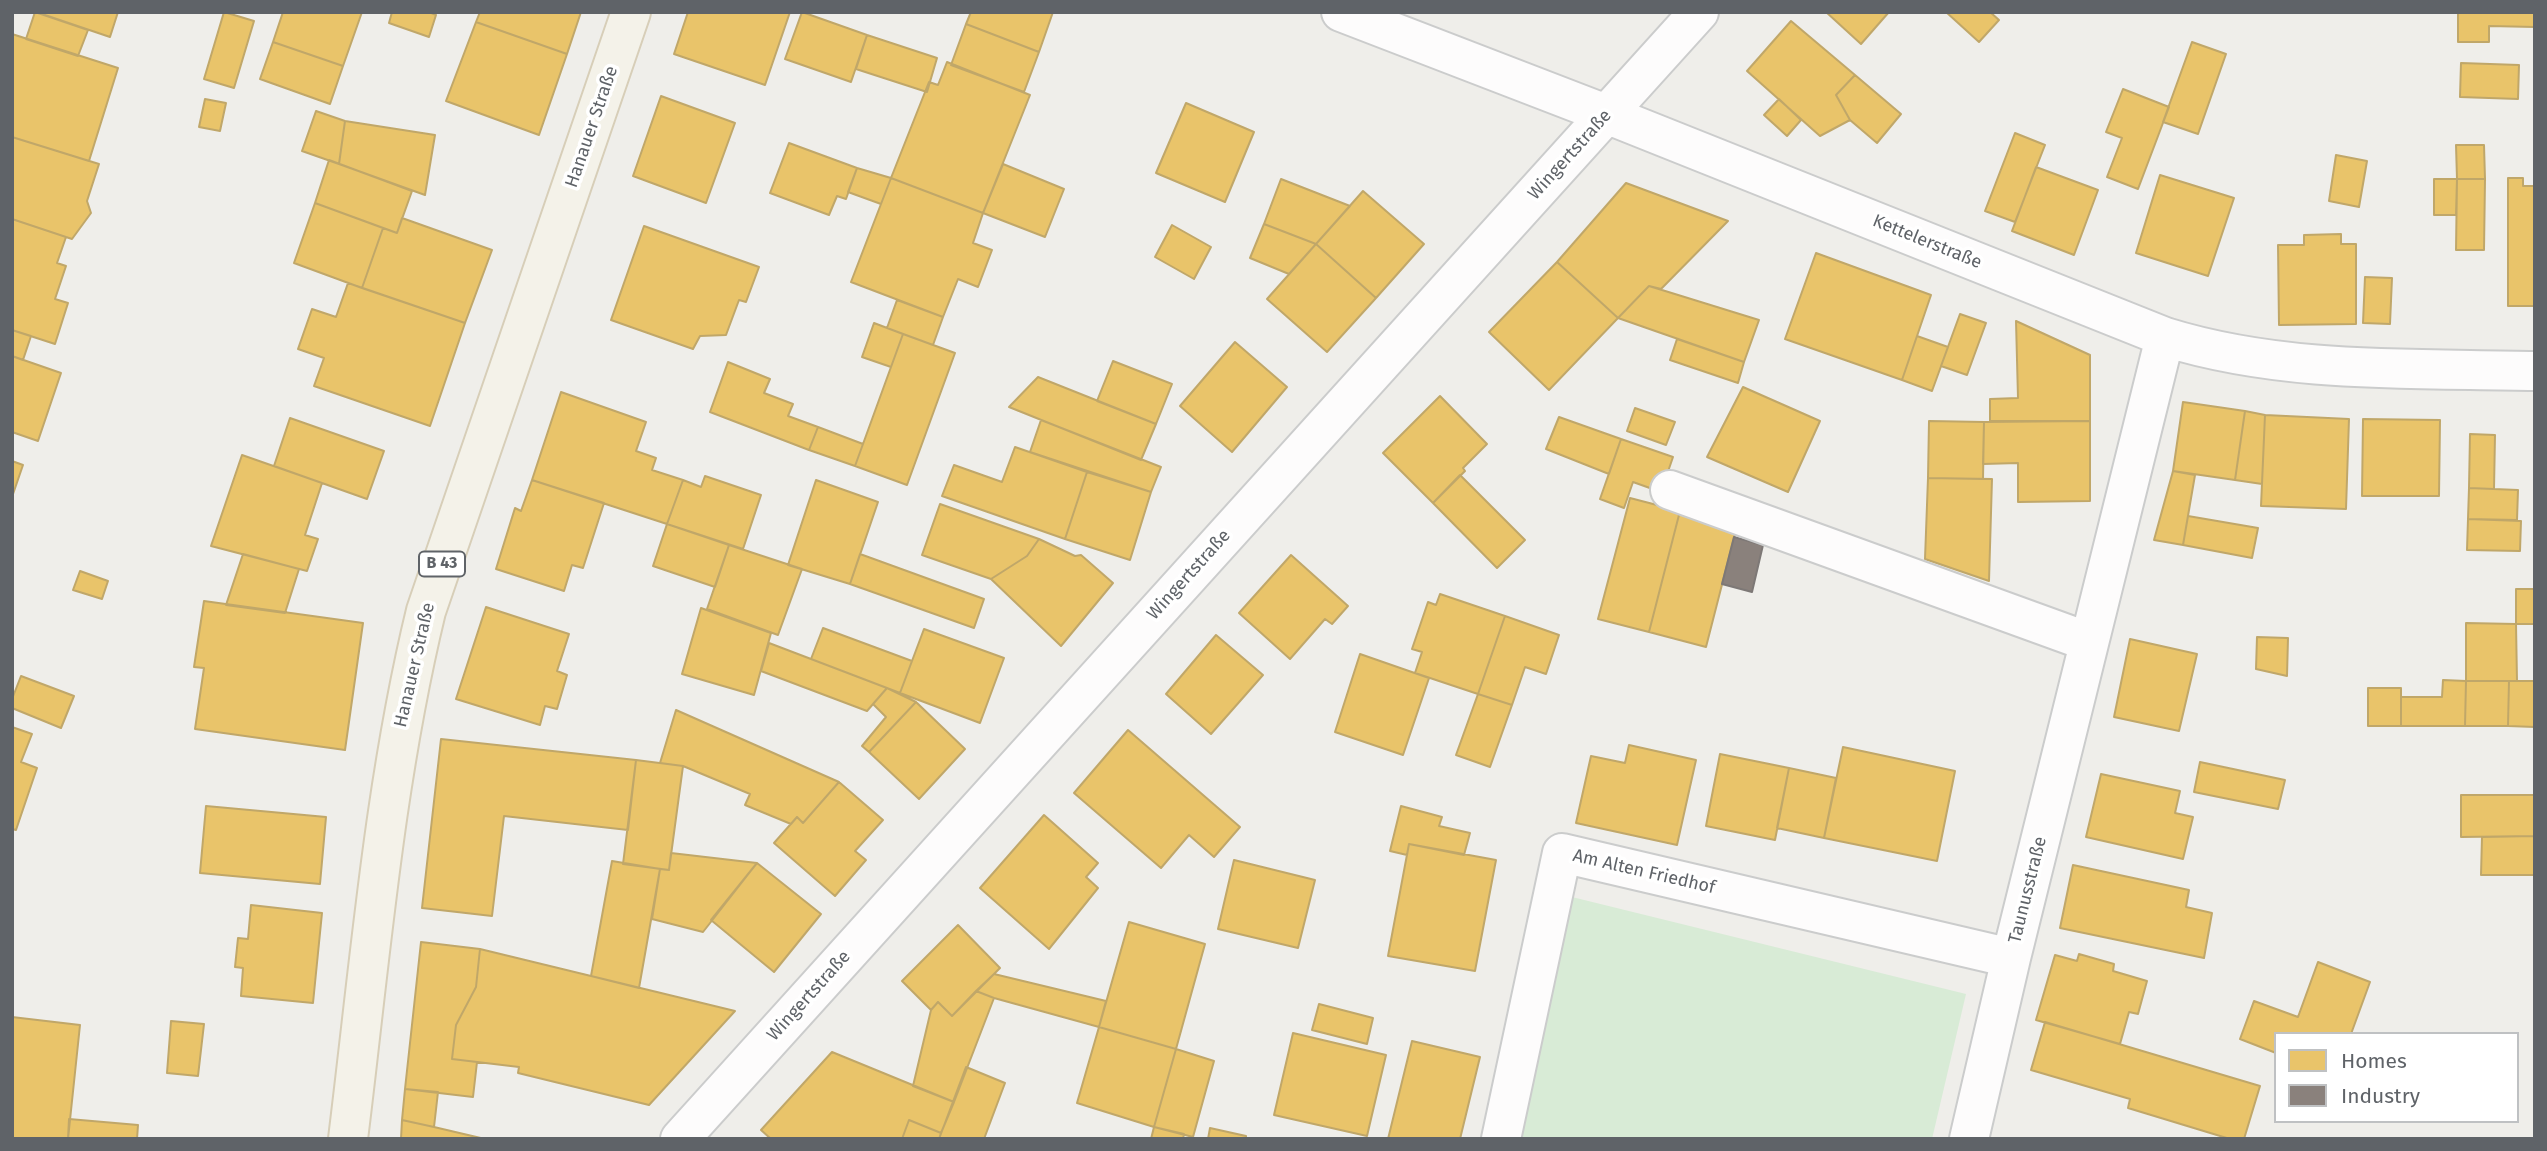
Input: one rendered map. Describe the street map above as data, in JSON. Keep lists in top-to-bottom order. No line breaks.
{"streets":{"main road":["Hanauer Straße","B 43"],"street":["Wingertstraße","Kettelerstraße","Am Alten Friedhof","Taunusstraße"]},"crossings":[["Wingertstraße","Kettelerstraße"],["Kettelerstraße","Taunusstraße"],["Am Alten Friedhof","Taunusstraße"]],"legend":["Homes","Industry"]}
